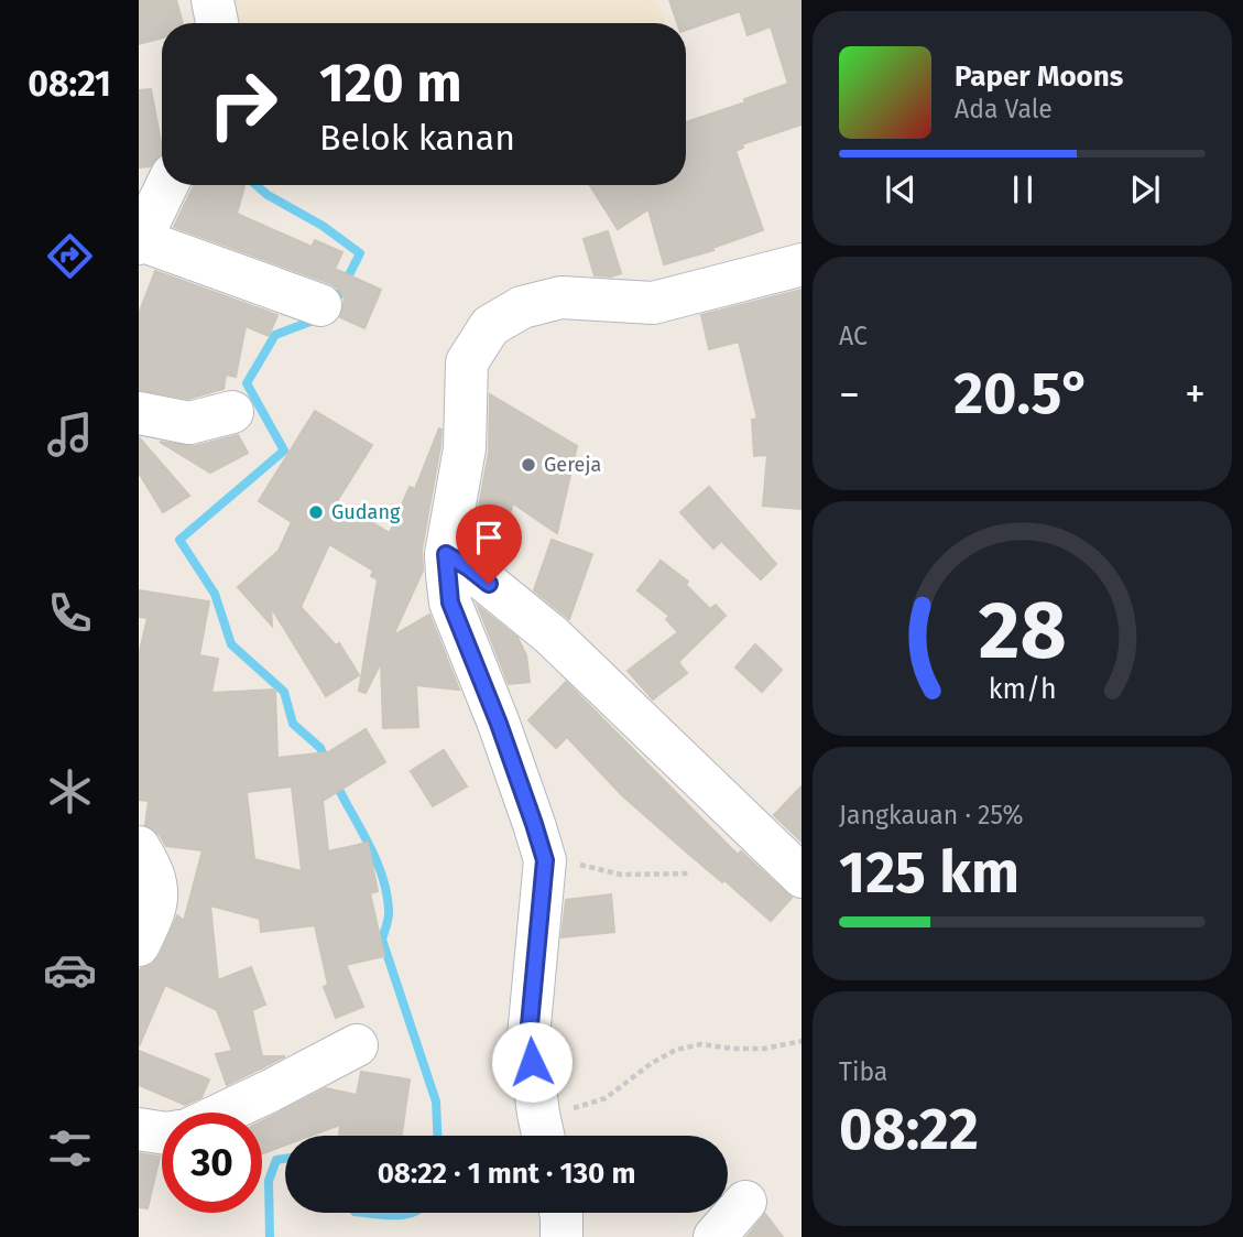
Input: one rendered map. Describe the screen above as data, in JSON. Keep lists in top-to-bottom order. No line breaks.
{"places":["Gereja","Gudang"],"page":{"tabs":"08:21","turn":["120 m","Belok kanan"],"song":["Paper Moons","Ada Vale"],"tile":["AC",["Jangkauan · 25%","125 km"],["Tiba","08:22"]],"heat":["−","20.5°","+"],"limit":"30","trip":"08:22 · 1 mnt · 130 m","gauge":["28","km/h"]}}
